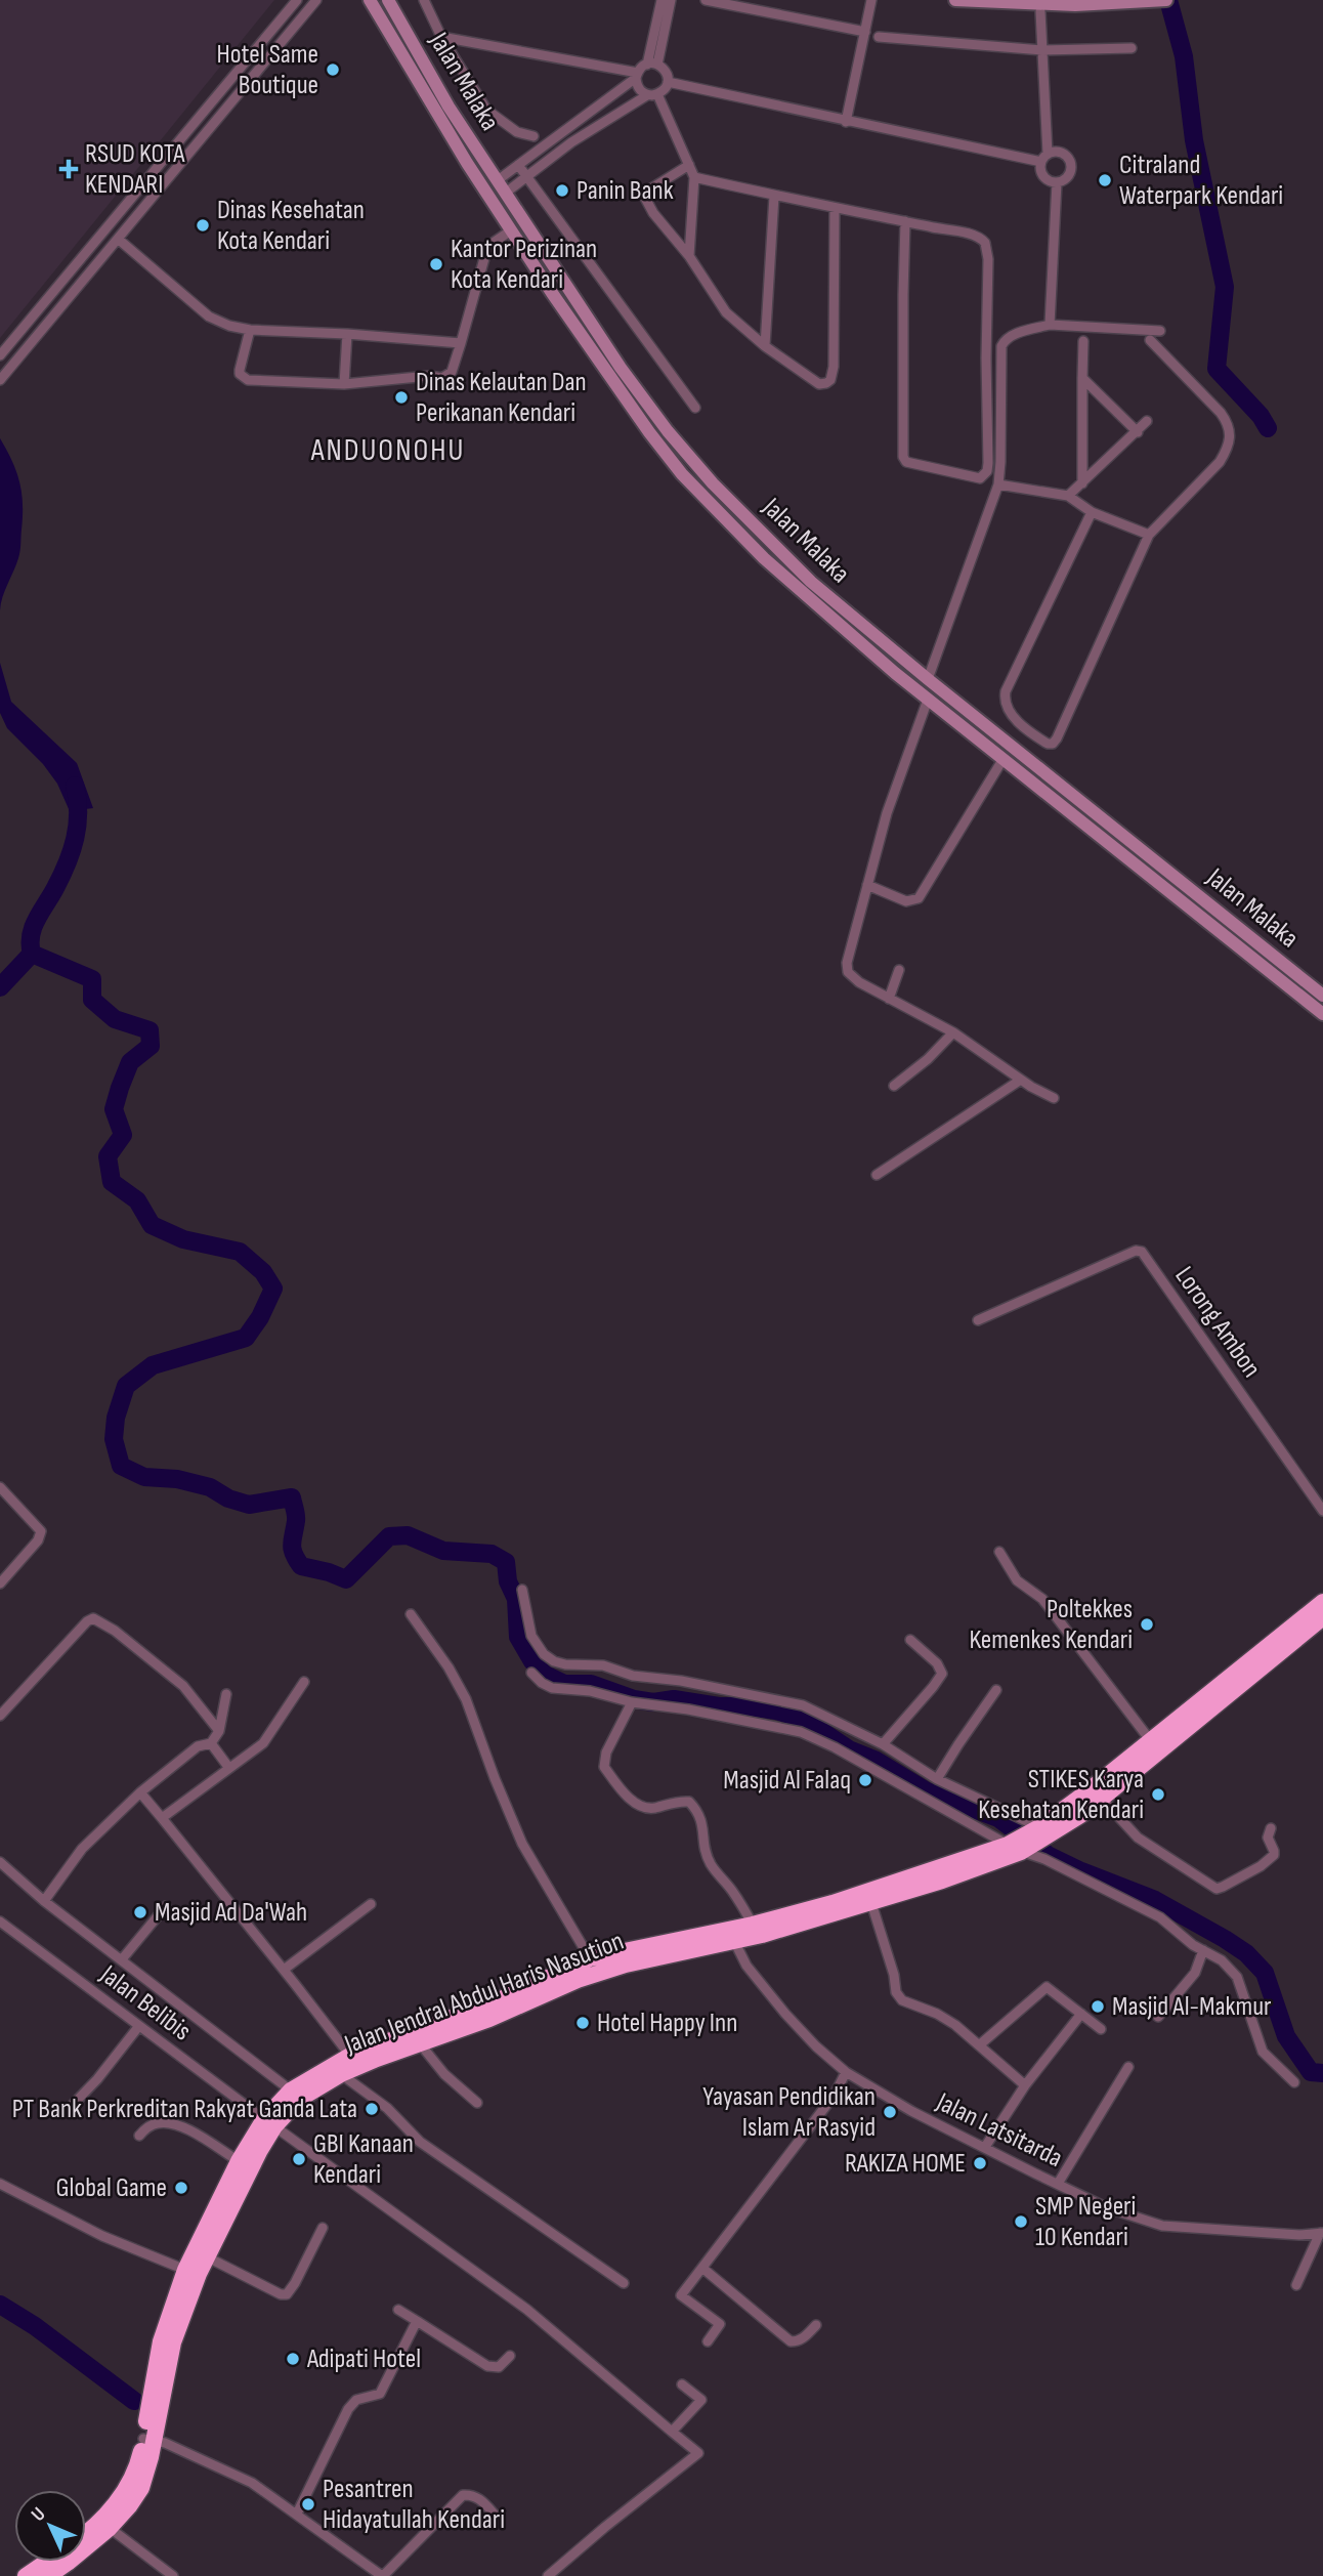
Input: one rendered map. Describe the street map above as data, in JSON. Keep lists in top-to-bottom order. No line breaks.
{"streets":{"highway":["Jalan Jendral Abdul Haris Nasution"],"street":["Jalan Malaka","Lorong Ambon","Jalan Belibis","Jalan Latsitarda"]},"crossings":[["Jalan Jendral Abdul Haris Nasution","Jalan Belibis"],["Jalan Jendral Abdul Haris Nasution","Jalan Latsitarda"]],"districts":["ANDUONOHU"],"places":{"other":["Hotel Same Boutique","Citraland Waterpark Kendari","Panin Bank","Dinas Kesehatan Kota Kendari","Kantor Perizinan Kota Kendari","Dinas Kelautan Dan Perikanan Kendari","Poltekkes Kemenkes Kendari","Masjid Al Falaq","STIKES Karya Kesehatan Kendari","Masjid Ad Da'Wah","Masjid Al-Makmur","Hotel Happy Inn","PT Bank Perkreditan Rakyat Ganda Lata","Yayasan Pendidikan Islam Ar Rasyid","GBI Kanaan Kendari","RAKIZA HOME","Global Game","SMP Negeri 10 Kendari","Adipati Hotel","Pesantren Hidayatullah Kendari"],"health":["RSUD KOTA KENDARI"]},"north":"top left"}
